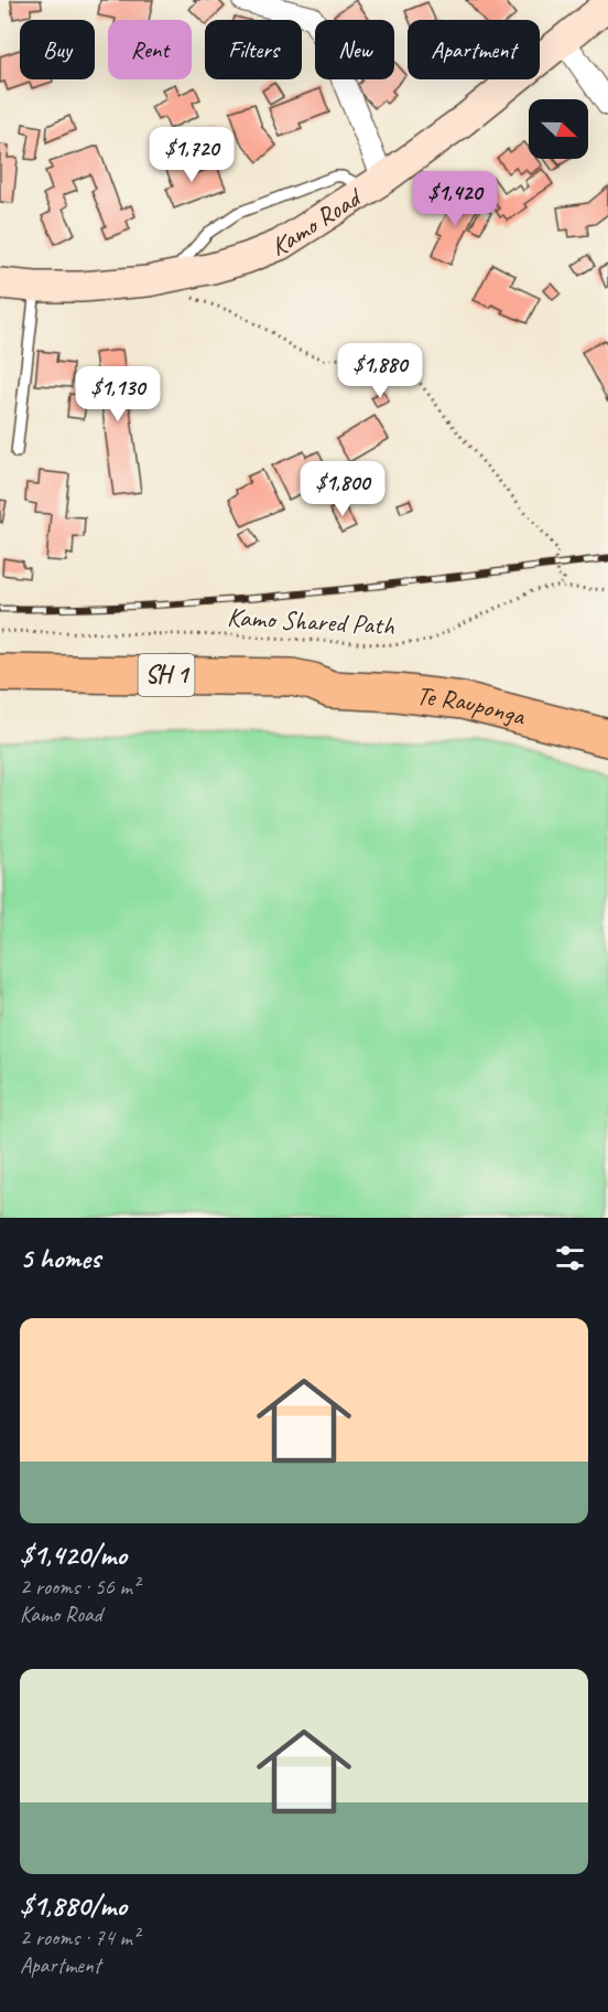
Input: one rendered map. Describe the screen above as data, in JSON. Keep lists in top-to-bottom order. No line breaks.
{"streets":{"highway":["SH 1","Te Rauponga"],"main road":["Kamo Road"],"path":["Kamo Shared Path"]},"north":"right","page":{"chip":["Buy","Rent","Filters","New","Apartment"],"price":["$1,720","$1,420","$1,880","$1,130","$1,800"],"heading":"5 homes","list":[{"name":"$1,420/mo","note":"2 rooms · 56 m² · Kamo Road"},{"name":"$1,880/mo","note":"2 rooms · 74 m² · Apartment"}]}}
